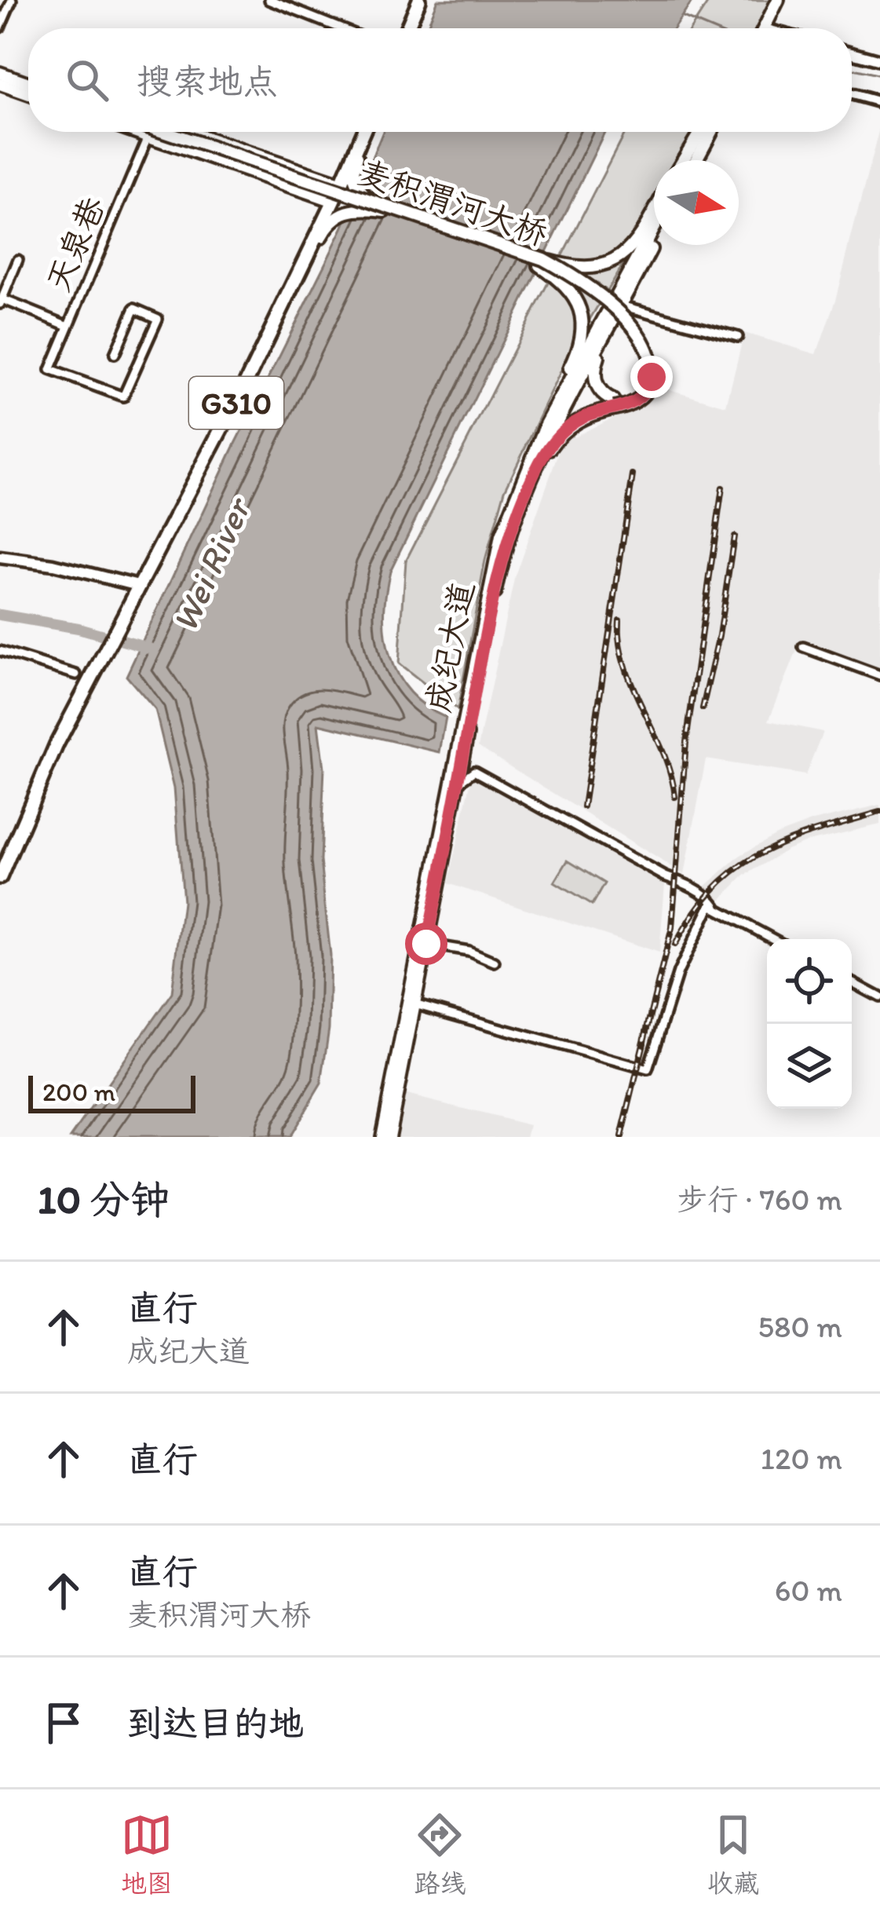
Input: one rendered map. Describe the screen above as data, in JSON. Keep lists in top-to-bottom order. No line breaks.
{"streets":{"highway":["G310"],"main road":["麦积渭河大桥","成纪大道"],"street":["天泉巷"]},"water":["Wei River"],"scale_bar":"200 m","north":"right","page":{"search":"搜索地点","scale":"200 m","heading":["10 分钟","步行 · 760 m"],"list":[["直行","成纪大道","580 m"],["直行","120 m"],["直行","麦积渭河大桥","60 m"],"到达目的地"],"nav":["地图","路线","收藏"]}}
